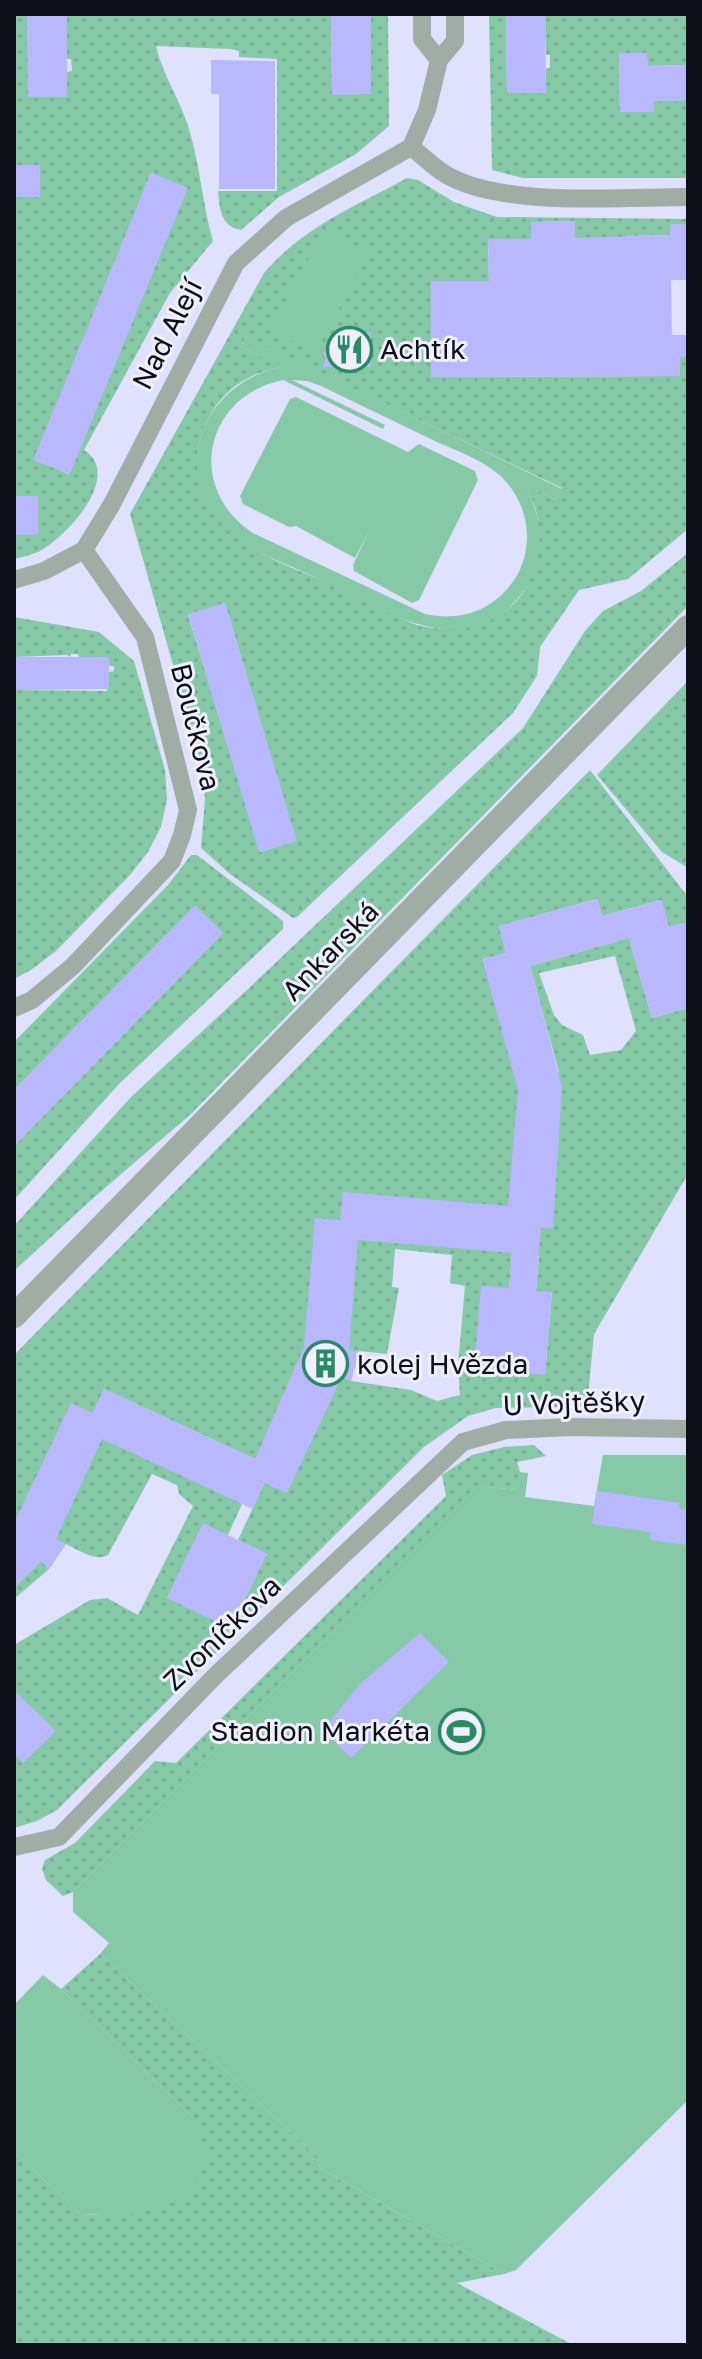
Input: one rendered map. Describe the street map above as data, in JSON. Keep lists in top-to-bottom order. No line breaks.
{"streets":{"street":["Nad Alejí","Boučkova","Ankarská","U Vojtěšky","Zvoníčkova"]},"crossings":[["Nad Alejí","Boučkova"],["U Vojtěšky","Zvoníčkova"]],"places":{"restaurant":["Achtík"],"building":["kolej Hvězda"],"sports":["Stadion Markéta"]}}
